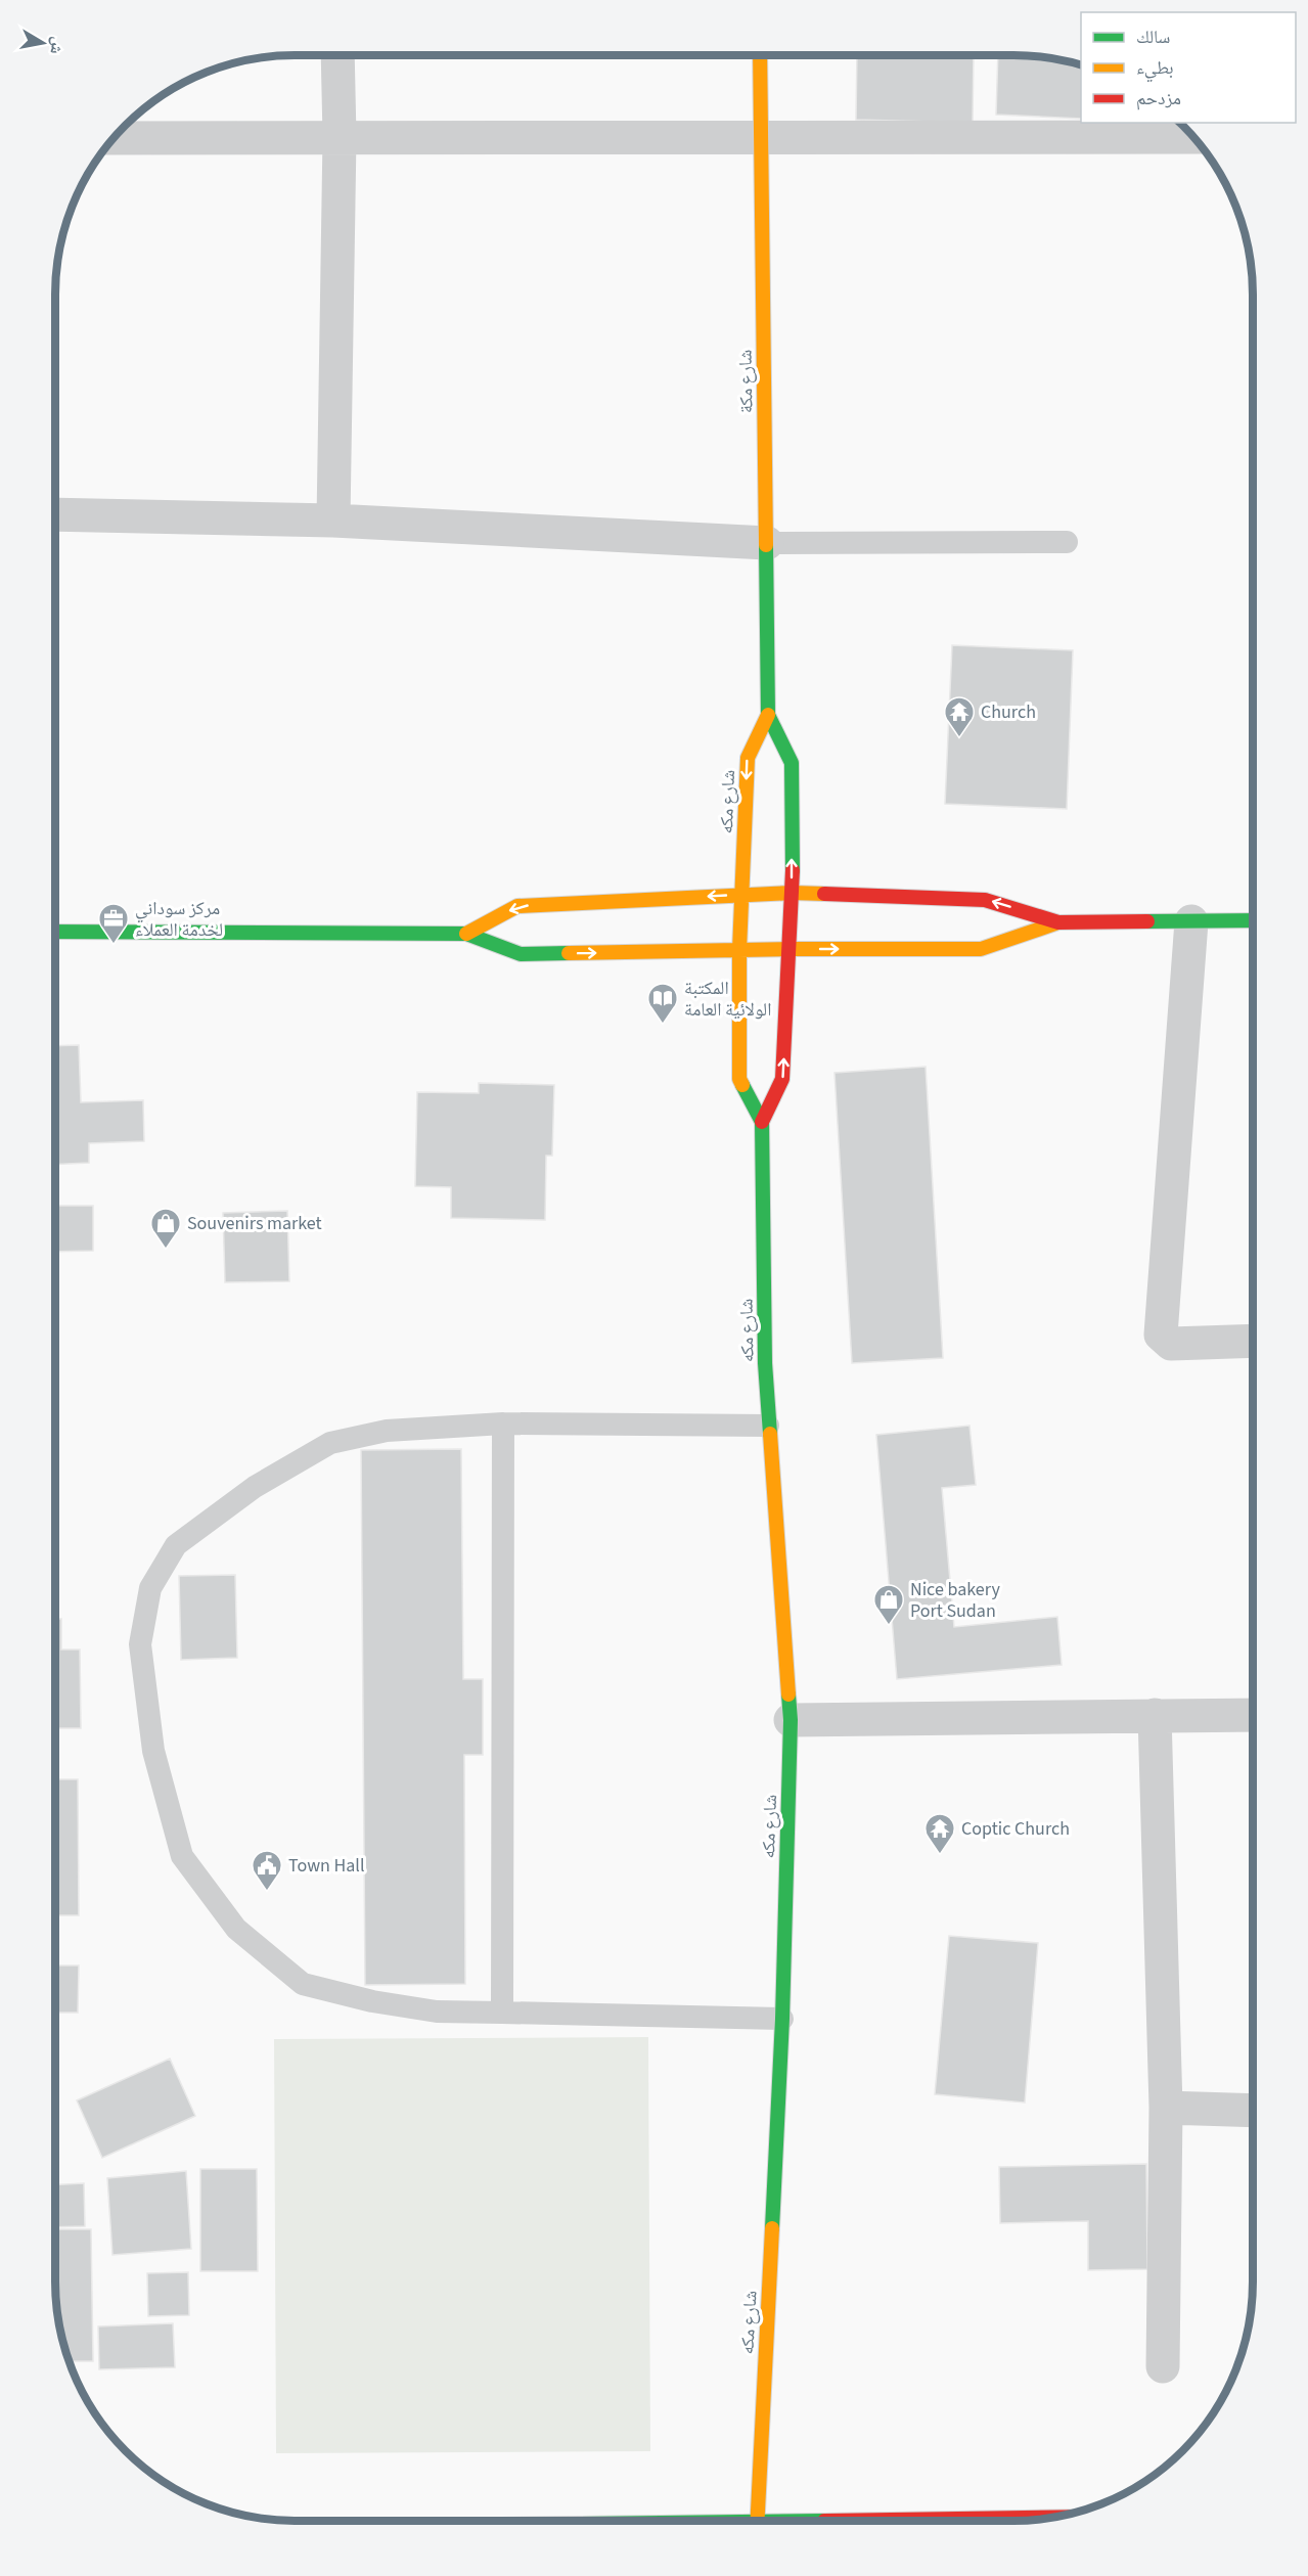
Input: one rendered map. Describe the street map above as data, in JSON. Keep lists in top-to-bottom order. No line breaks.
{"streets":{"main road":["شارع مكة","شارع مكه"]},"crossings":[["شارع مكة","شارع مكه"]],"places":{"temple":["Church","Coptic Church"],"office":["مركز سوداني لخدمة العملاء"],"library":["المكتبة الولائية العامة"],"shop":["Souvenirs market","Nice bakery Port Sudan"],"public building":["Town Hall"]},"legend":["سالك","بطيء","مزدحم"],"north":"right"}
